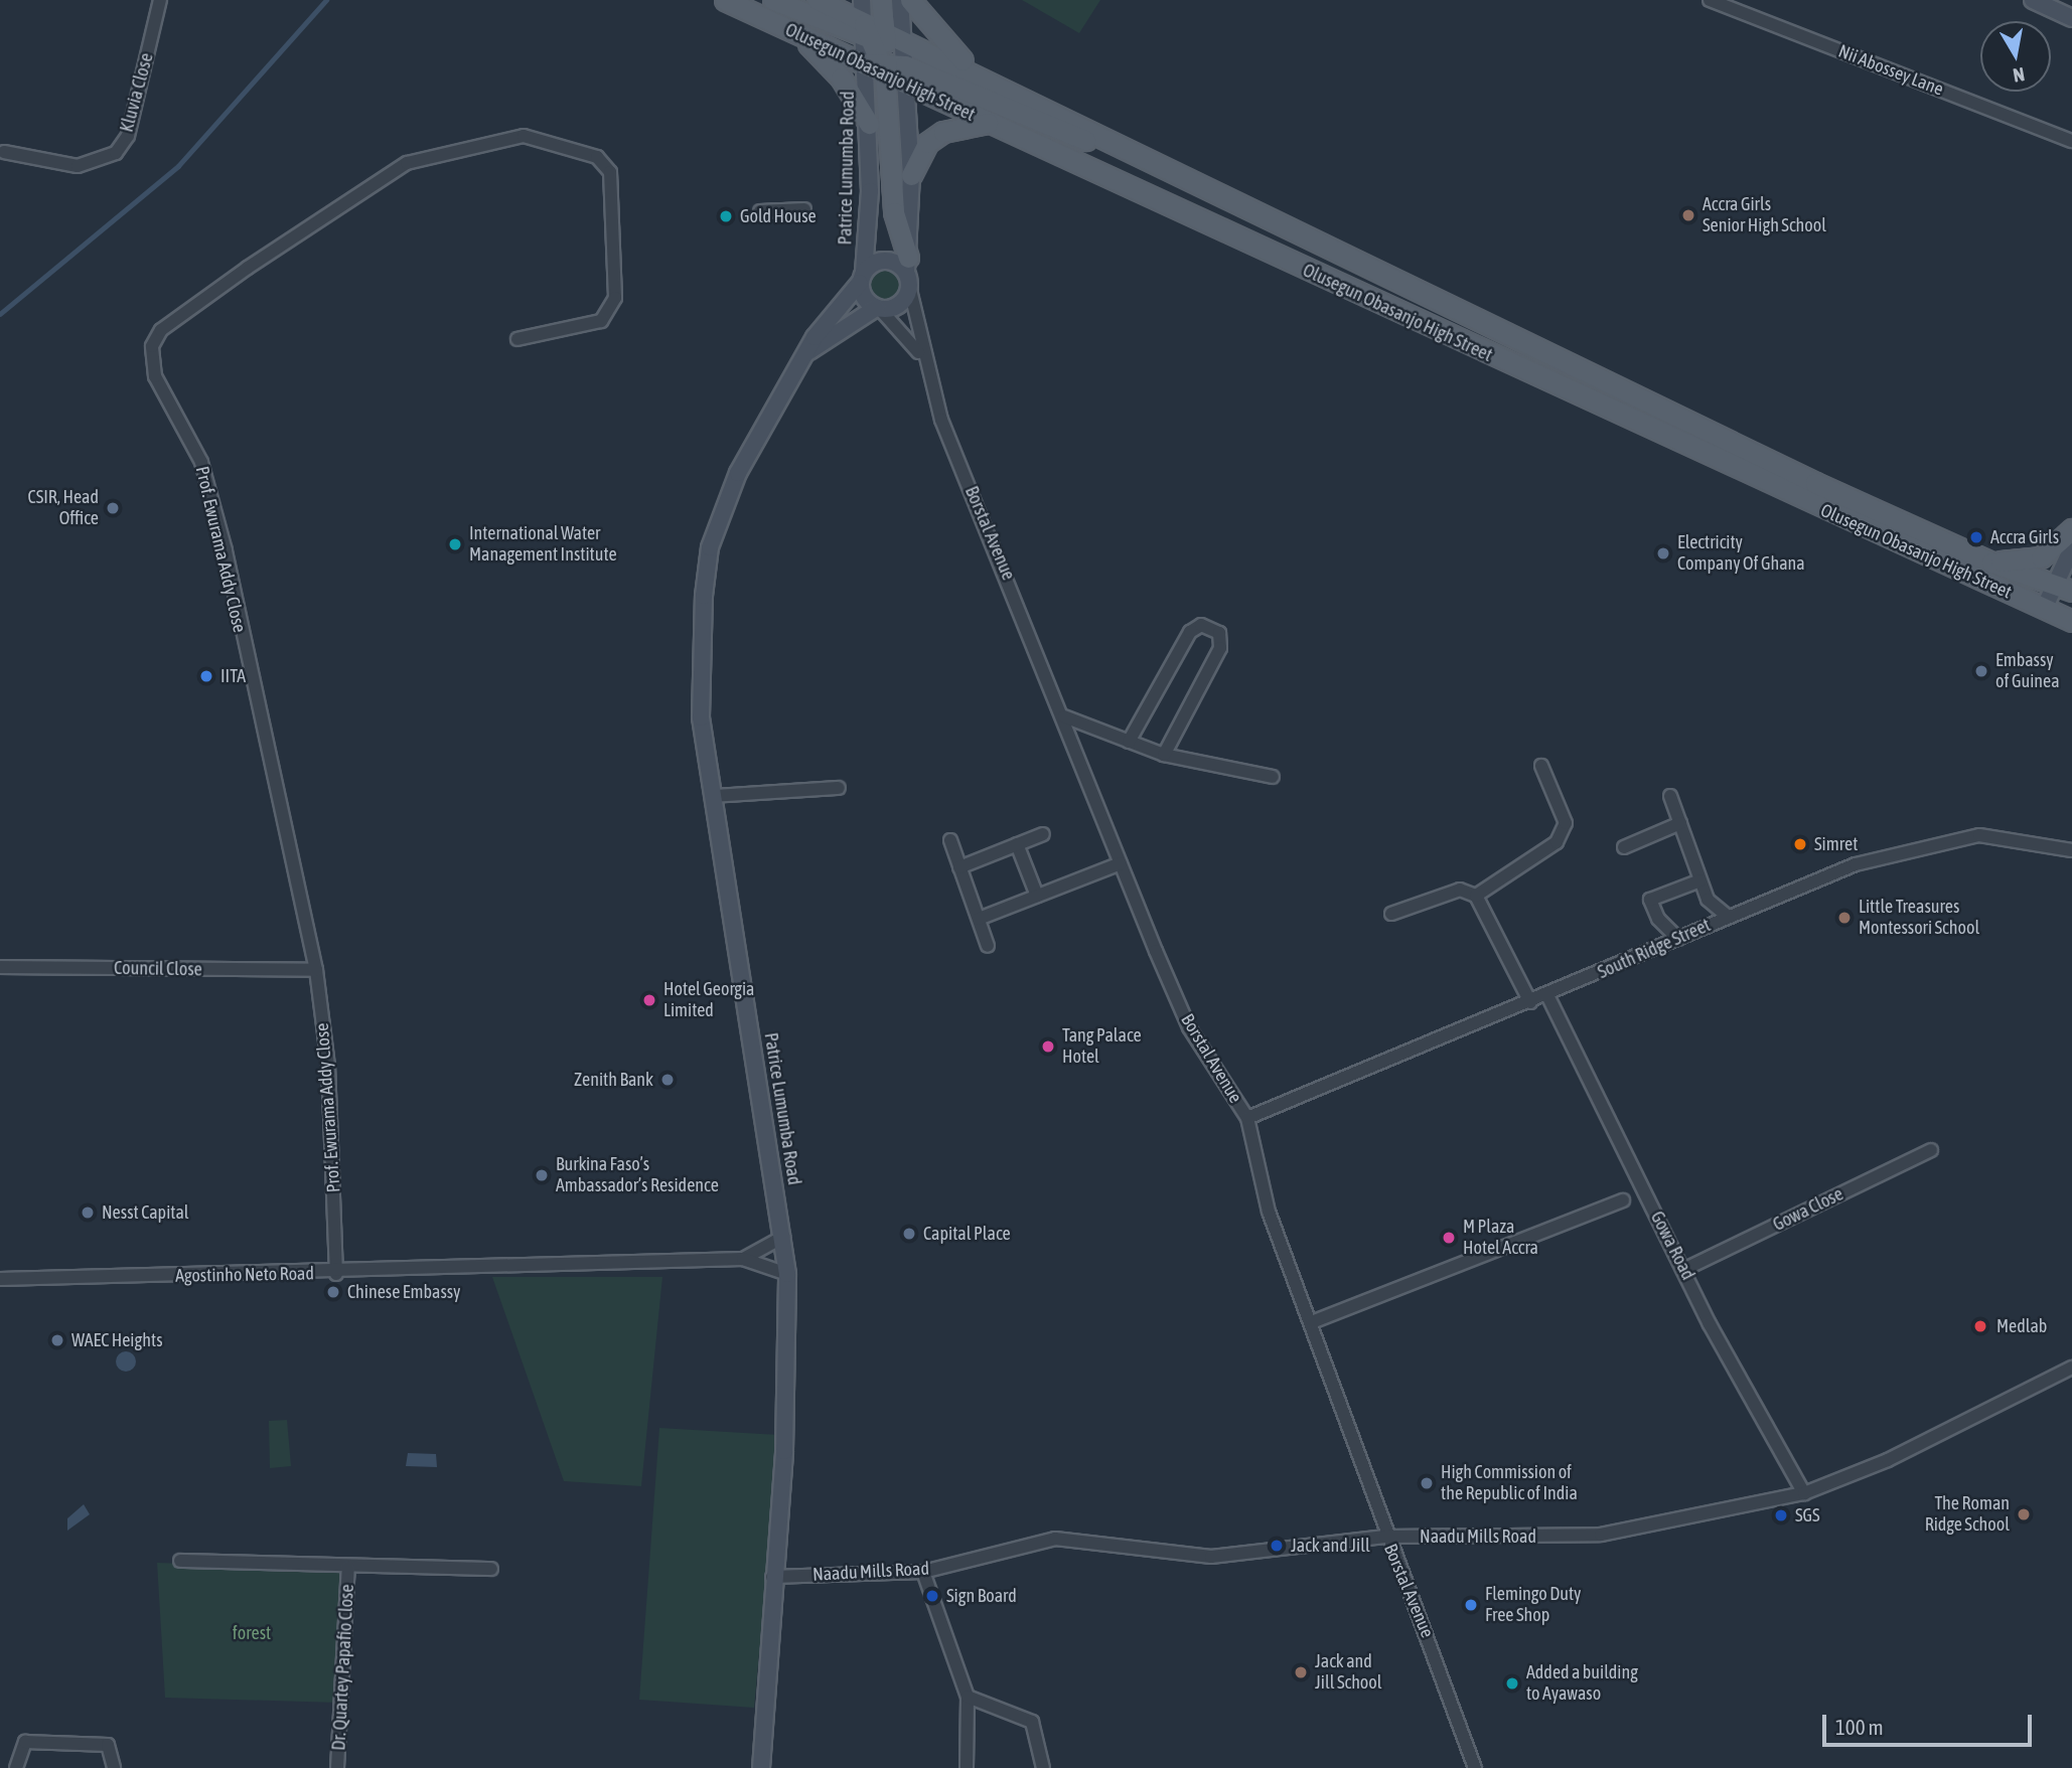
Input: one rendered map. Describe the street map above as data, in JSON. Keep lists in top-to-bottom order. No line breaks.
{"streets":{"main road":["Olusegun Obasanjo High Street"],"street":["Nii Abossey Lane","Kluvia Close","Patrice Lumumba Road","Borstal Avenue","Prof. Ewurama Addy Close","South Ridge Street","Council Close","Gowa Close","Gowa Road","Agostinho Neto Road","Naadu Mills Road","Dr. Quartey Papafio Close"]},"crossings":[["Olusegun Obasanjo High Street","Patrice Lumumba Road"],["Patrice Lumumba Road","Borstal Avenue"],["Patrice Lumumba Road","Agostinho Neto Road"],["Patrice Lumumba Road","Naadu Mills Road"],["Borstal Avenue","South Ridge Street"],["Borstal Avenue","Naadu Mills Road"],["Prof. Ewurama Addy Close","Council Close"],["Prof. Ewurama Addy Close","Agostinho Neto Road"],["South Ridge Street","Gowa Road"],["Gowa Close","Gowa Road"],["Gowa Road","Naadu Mills Road"]],"parks":["forest"],"places":["Accra Girls Senior High School","Gold House","CSIR, Head Office","Accra Girls","International Water Management Institute","Electricity Company Of Ghana","Embassy of Guinea","IITA","Simret","Little Treasures Montessori School","Hotel Georgia Limited","Tang Palace Hotel","Zenith Bank","Burkina Faso’s Ambassador’s Residence","Nesst Capital","Capital Place","M Plaza Hotel Accra","Chinese Embassy","Medlab","WAEC Heights","High Commission of the Republic of India","The Roman Ridge School","SGS","Jack and Jill","Sign Board","Flemingo Duty Free Shop","Jack and Jill School","Added a building to Ayawaso"],"scale_bar":"100 m","north":"bottom"}
